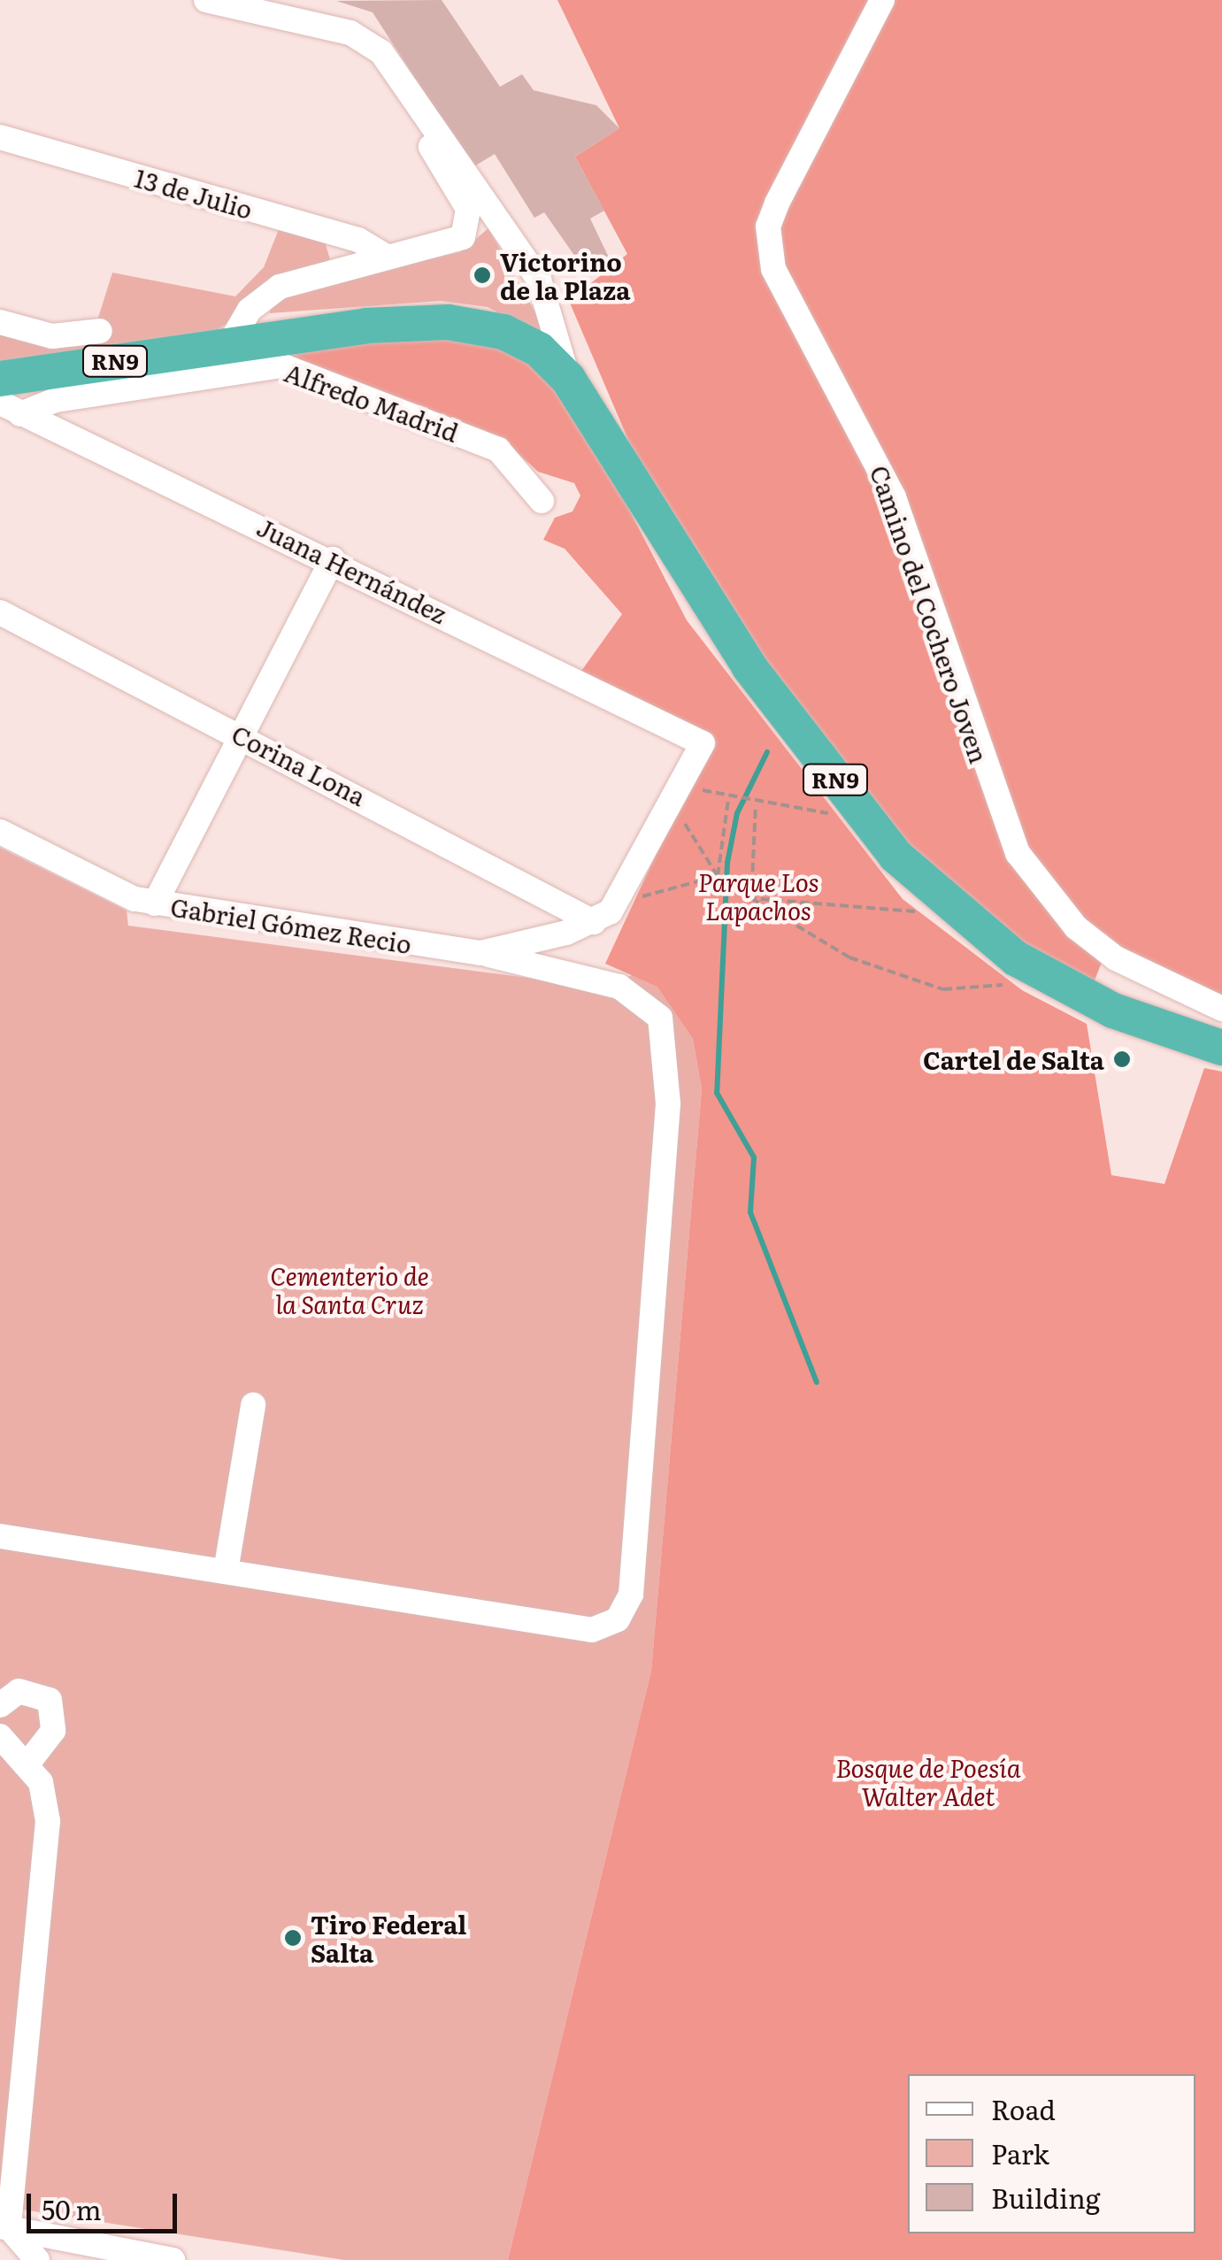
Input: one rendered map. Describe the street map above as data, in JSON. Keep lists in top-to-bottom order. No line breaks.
{"streets":{"highway":["RN9"],"street":["13 de Julio","Alfredo Madrid","Juana Hernández","Camino del Cochero Joven","Corina Lona","Gabriel Gómez Recio"]},"crossings":[["Alfredo Madrid","Juana Hernández"],["Corina Lona","Gabriel Gómez Recio"]],"parks":["Parque Los Lapachos","Cementerio de la Santa Cruz","Bosque de Poesía Walter Adet"],"places":["Victorino de la Plaza","Cartel de Salta","Tiro Federal Salta"],"legend":["Road","Park","Building"],"scale_bar":"50 m"}
